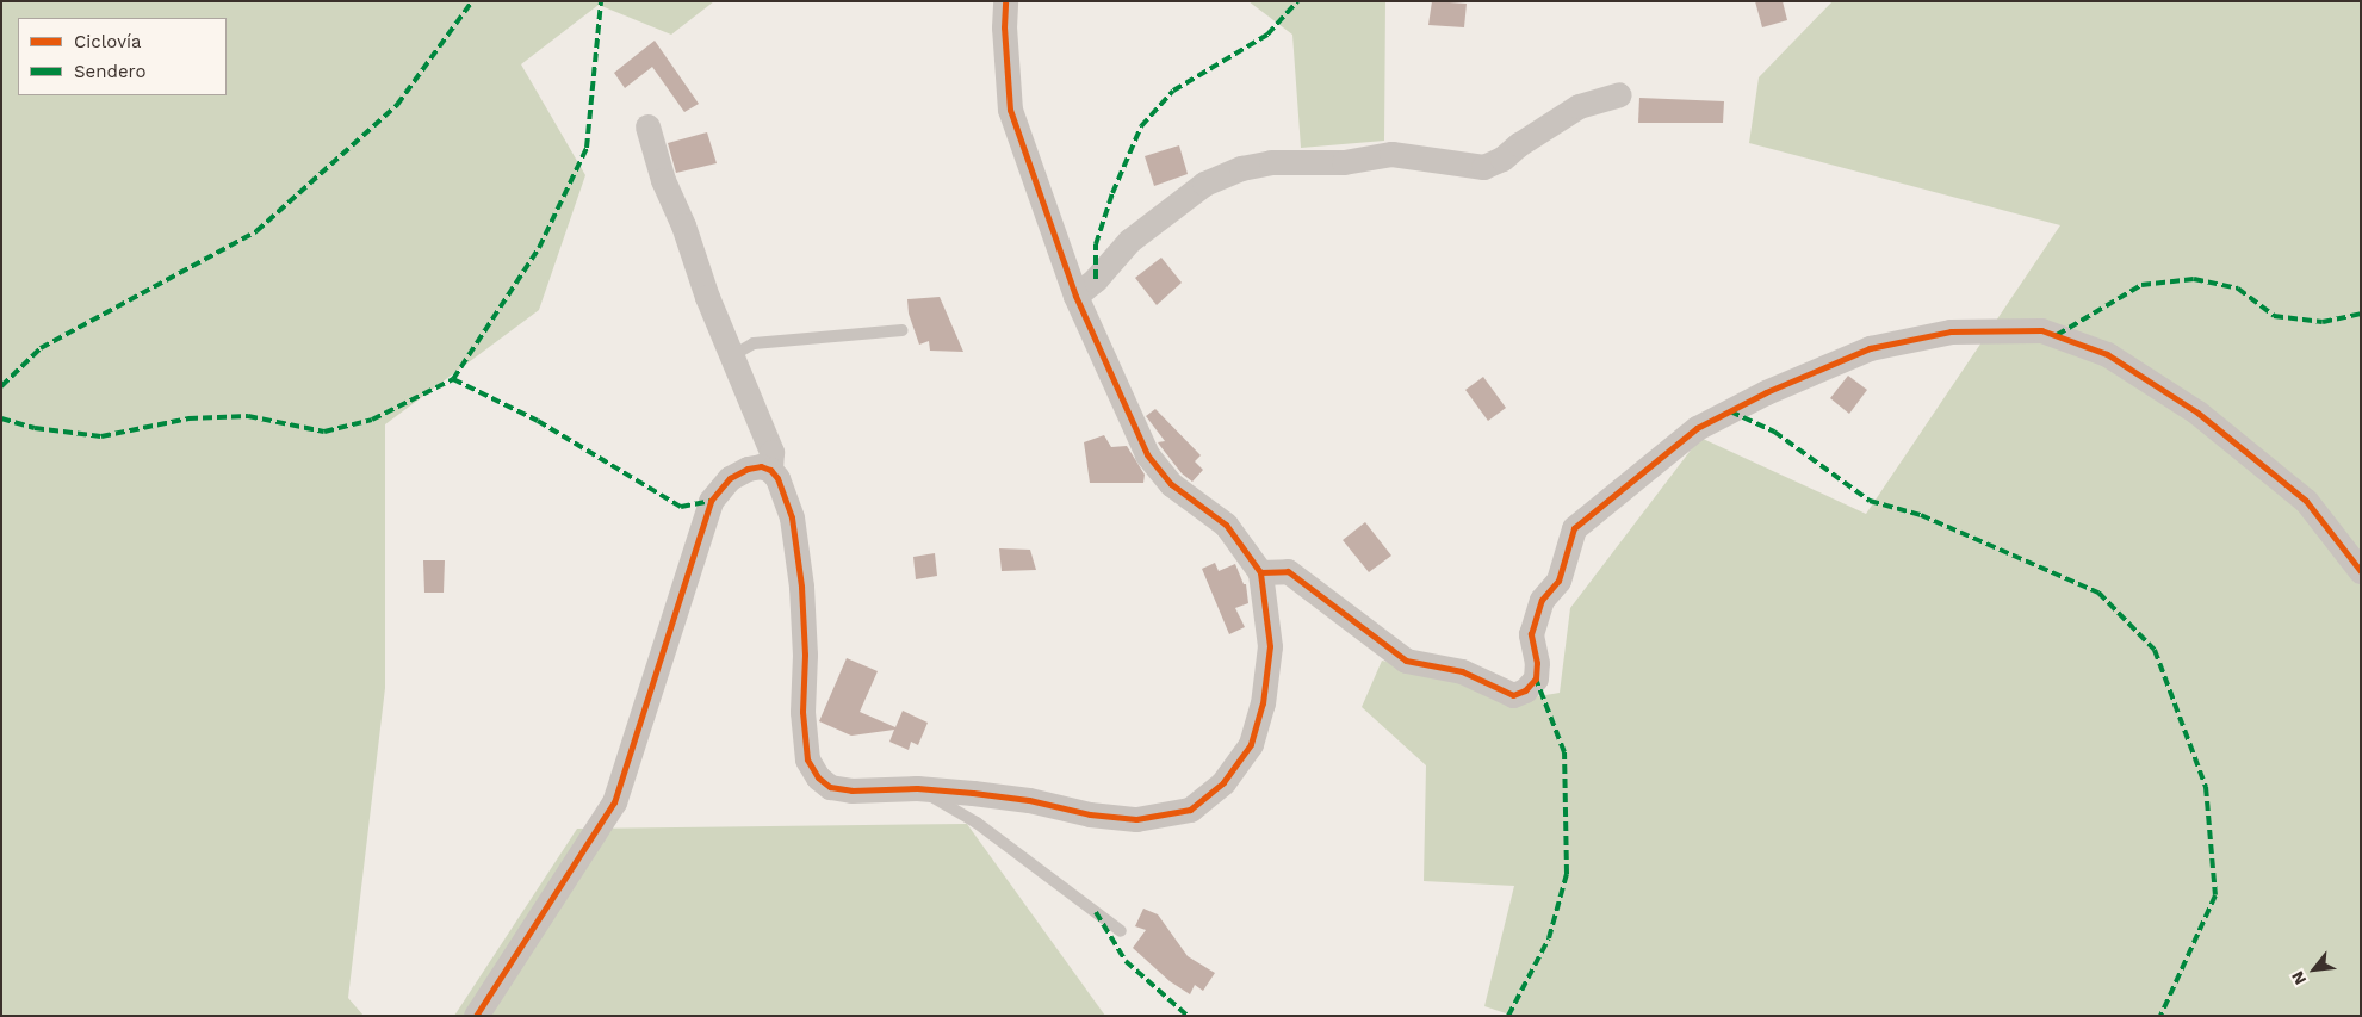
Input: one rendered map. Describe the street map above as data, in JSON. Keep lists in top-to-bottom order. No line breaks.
{"legend":["Ciclovía","Sendero"],"north":"bottom left"}
